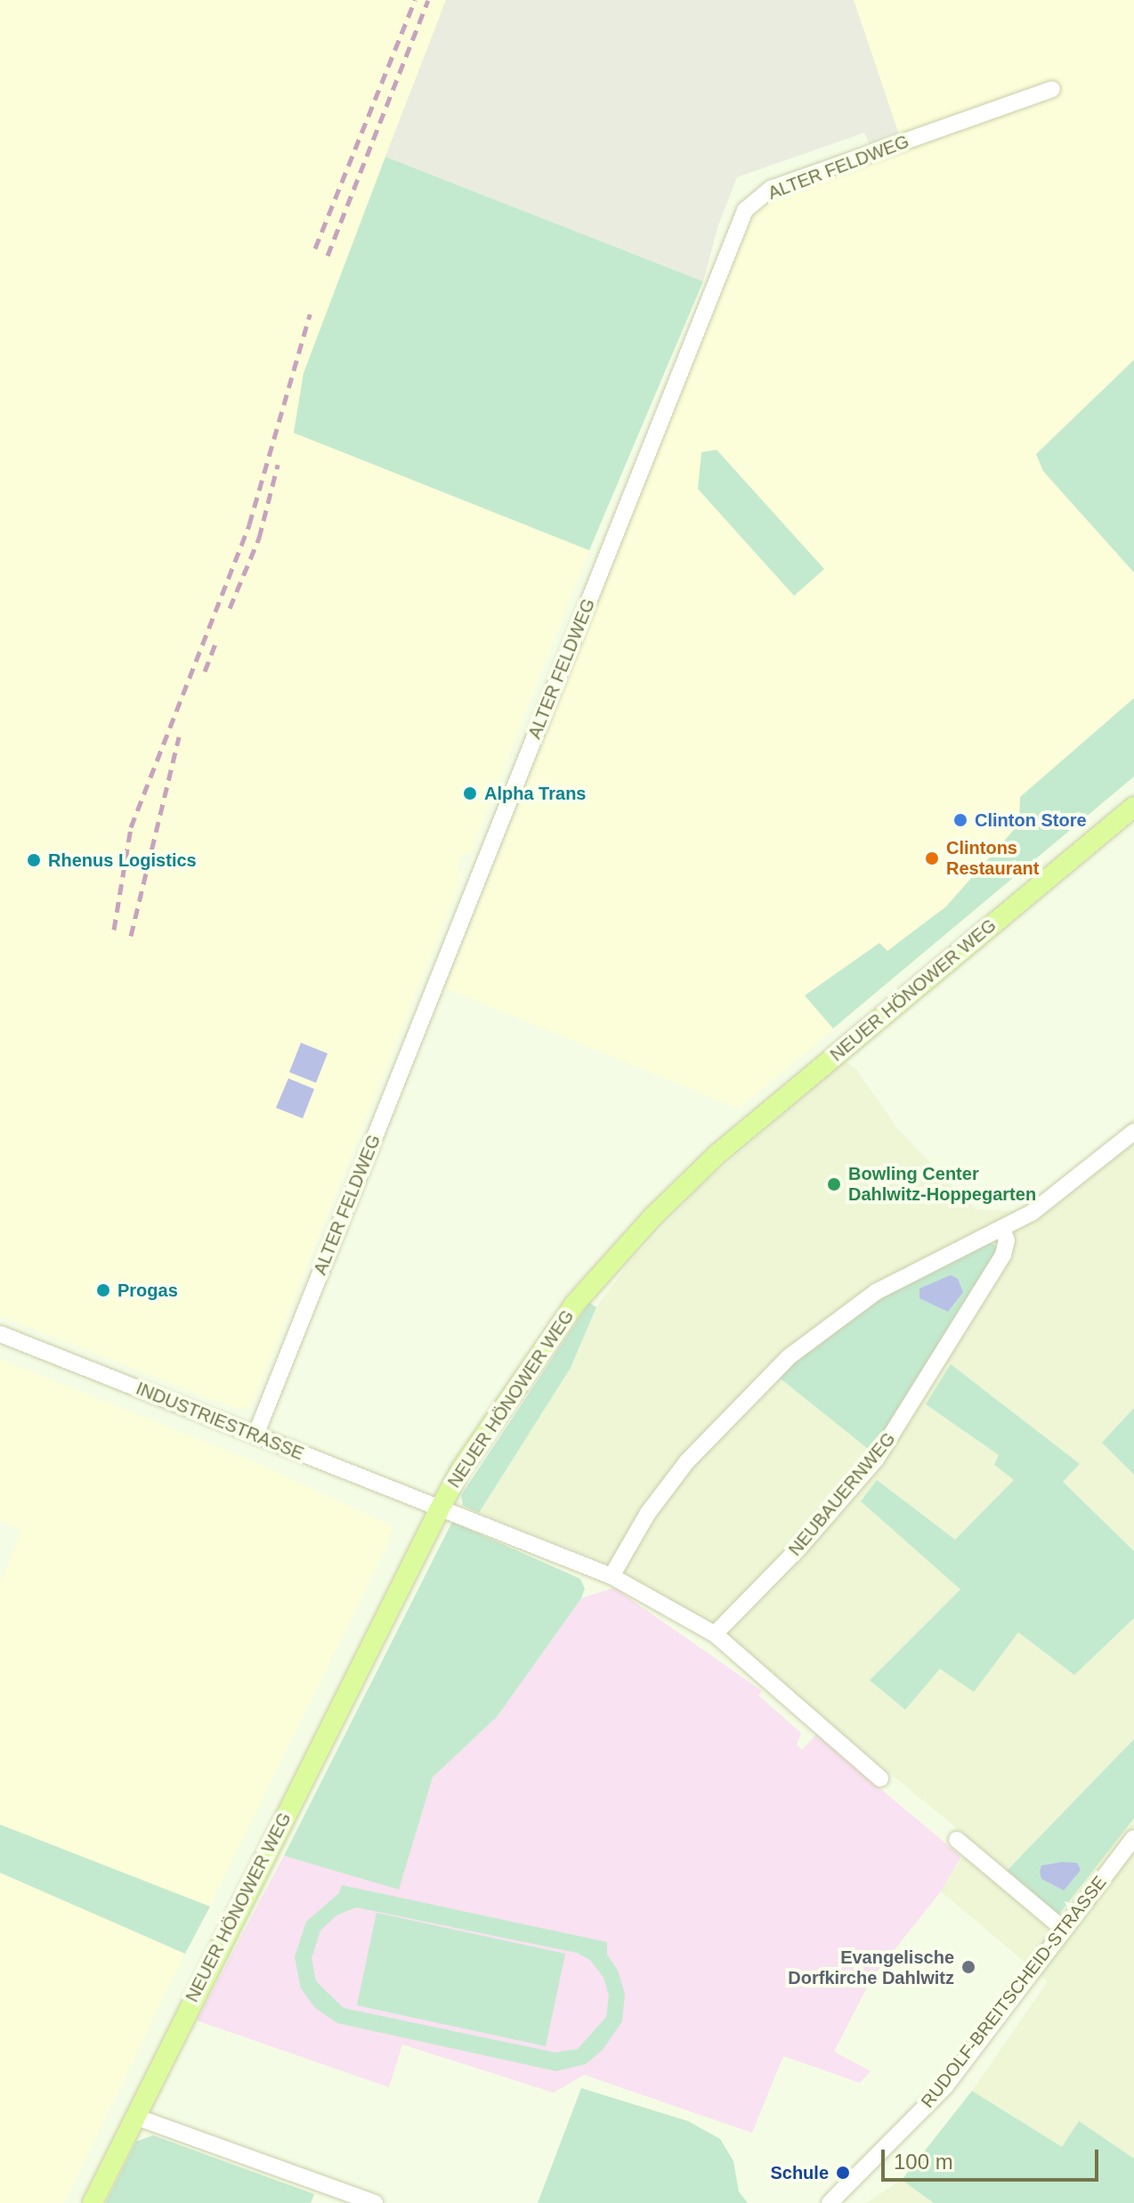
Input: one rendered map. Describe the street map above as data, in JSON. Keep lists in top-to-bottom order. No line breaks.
{"streets":{"main road":["NEUER HÖNOWER WEG"],"street":["ALTER FELDWEG","INDUSTRIESTRASSE","NEUBAUERNWEG","RUDOLF-BREITSCHEID-STRASSE"]},"crossings":[["ALTER FELDWEG","INDUSTRIESTRASSE"],["NEUER HÖNOWER WEG","INDUSTRIESTRASSE"],["INDUSTRIESTRASSE","NEUBAUERNWEG"]],"places":["Alpha Trans","Clinton Store","Clintons Restaurant","Rhenus Logistics","Bowling Center Dahlwitz-Hoppegarten","Progas","Evangelische Dorfkirche Dahlwitz","Schule"],"scale_bar":"100 m"}
